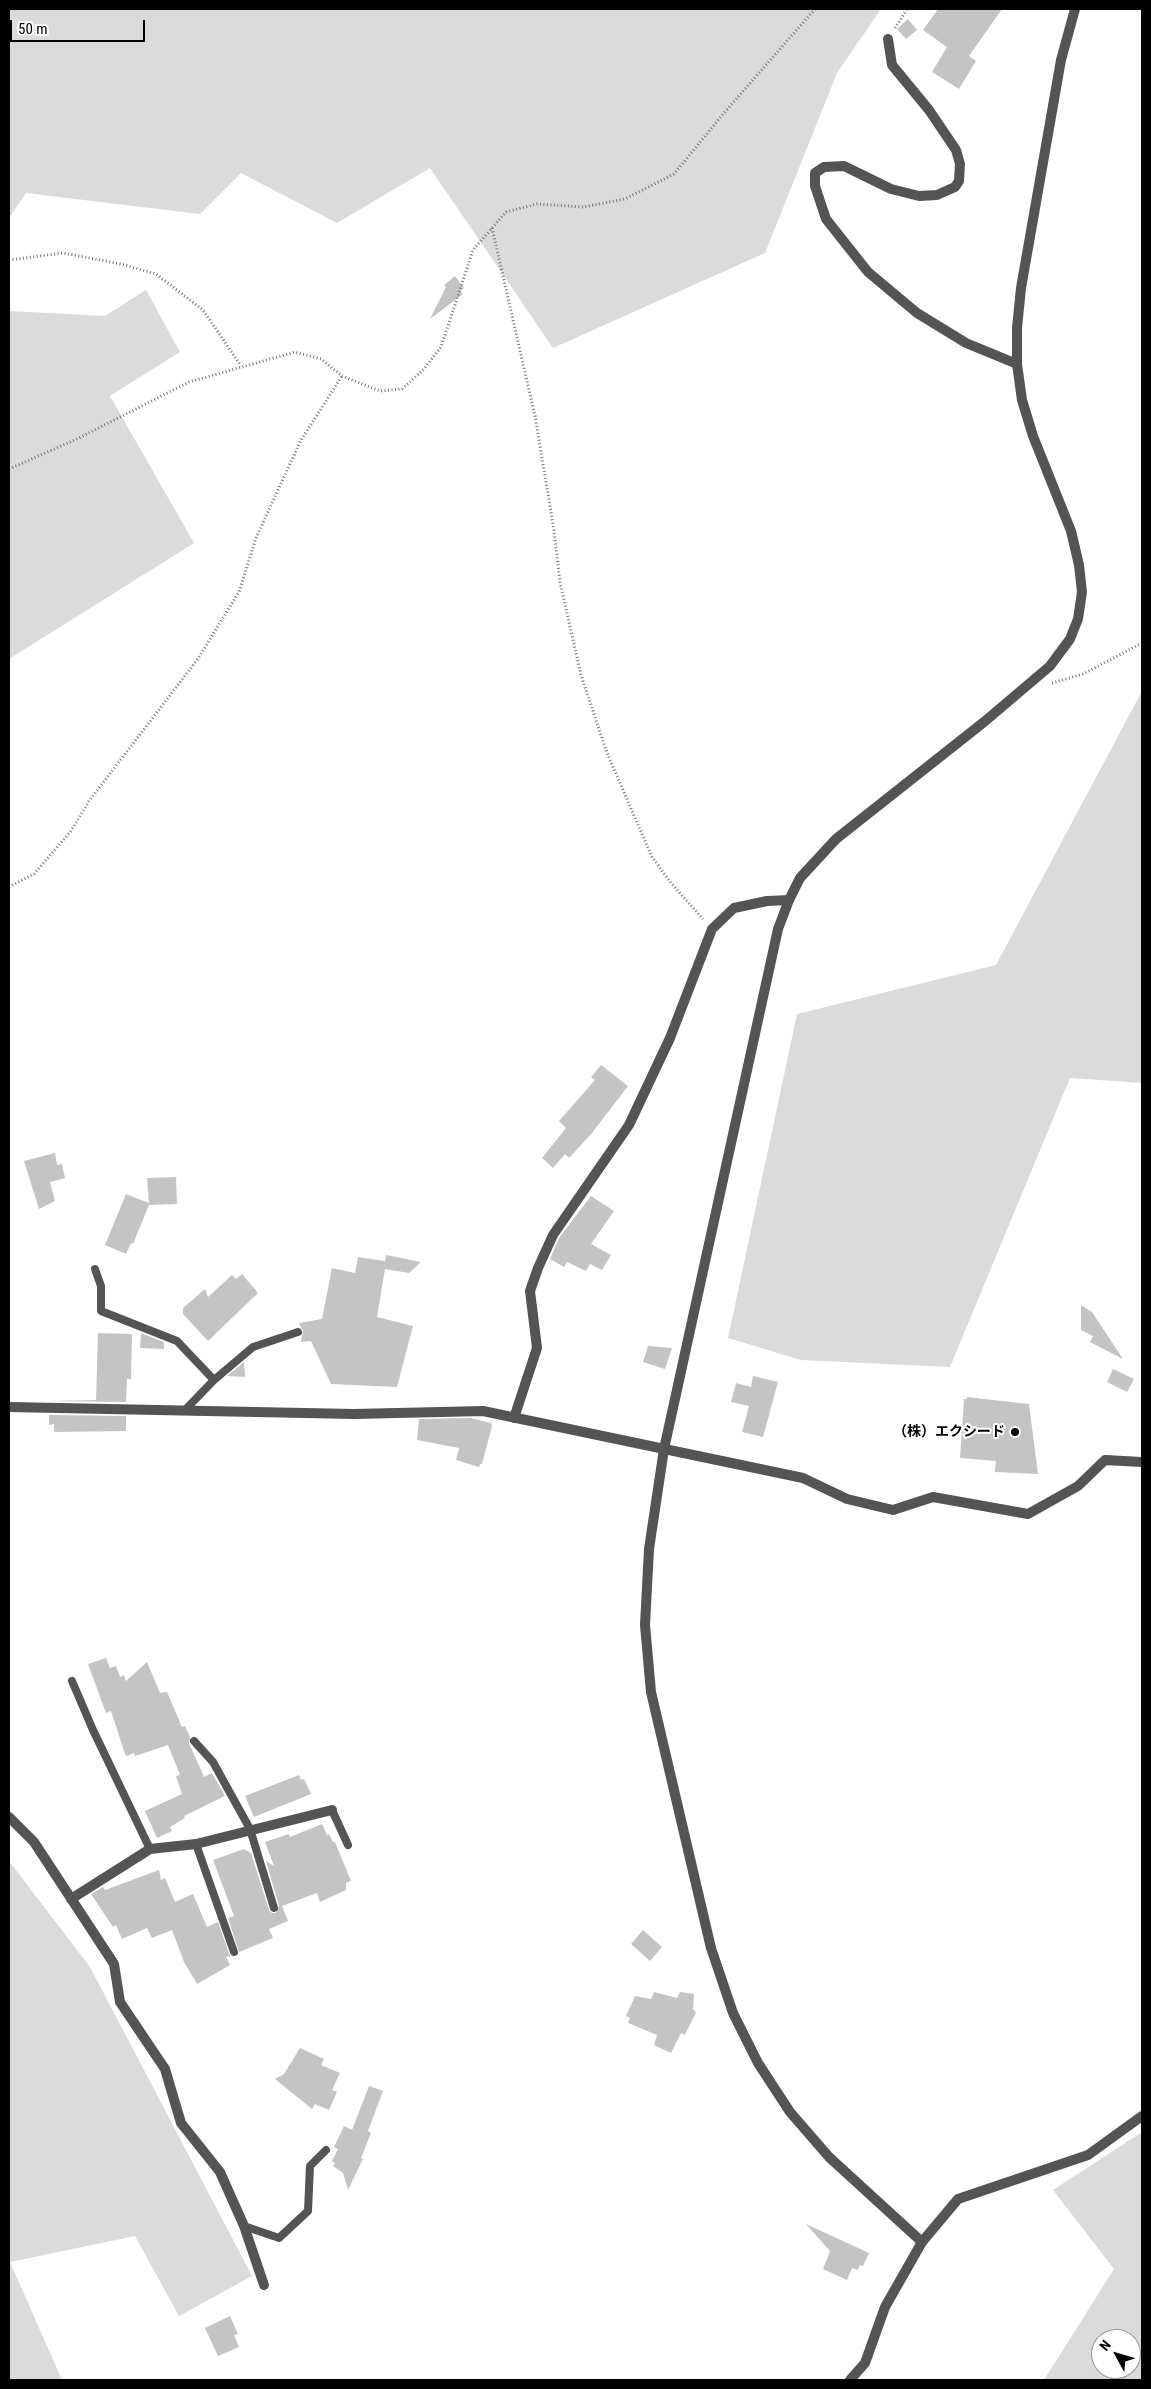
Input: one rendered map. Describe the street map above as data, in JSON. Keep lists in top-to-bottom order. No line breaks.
{"places":["（株）エクシード"],"scale_bar":"50 m","north":"top left"}
